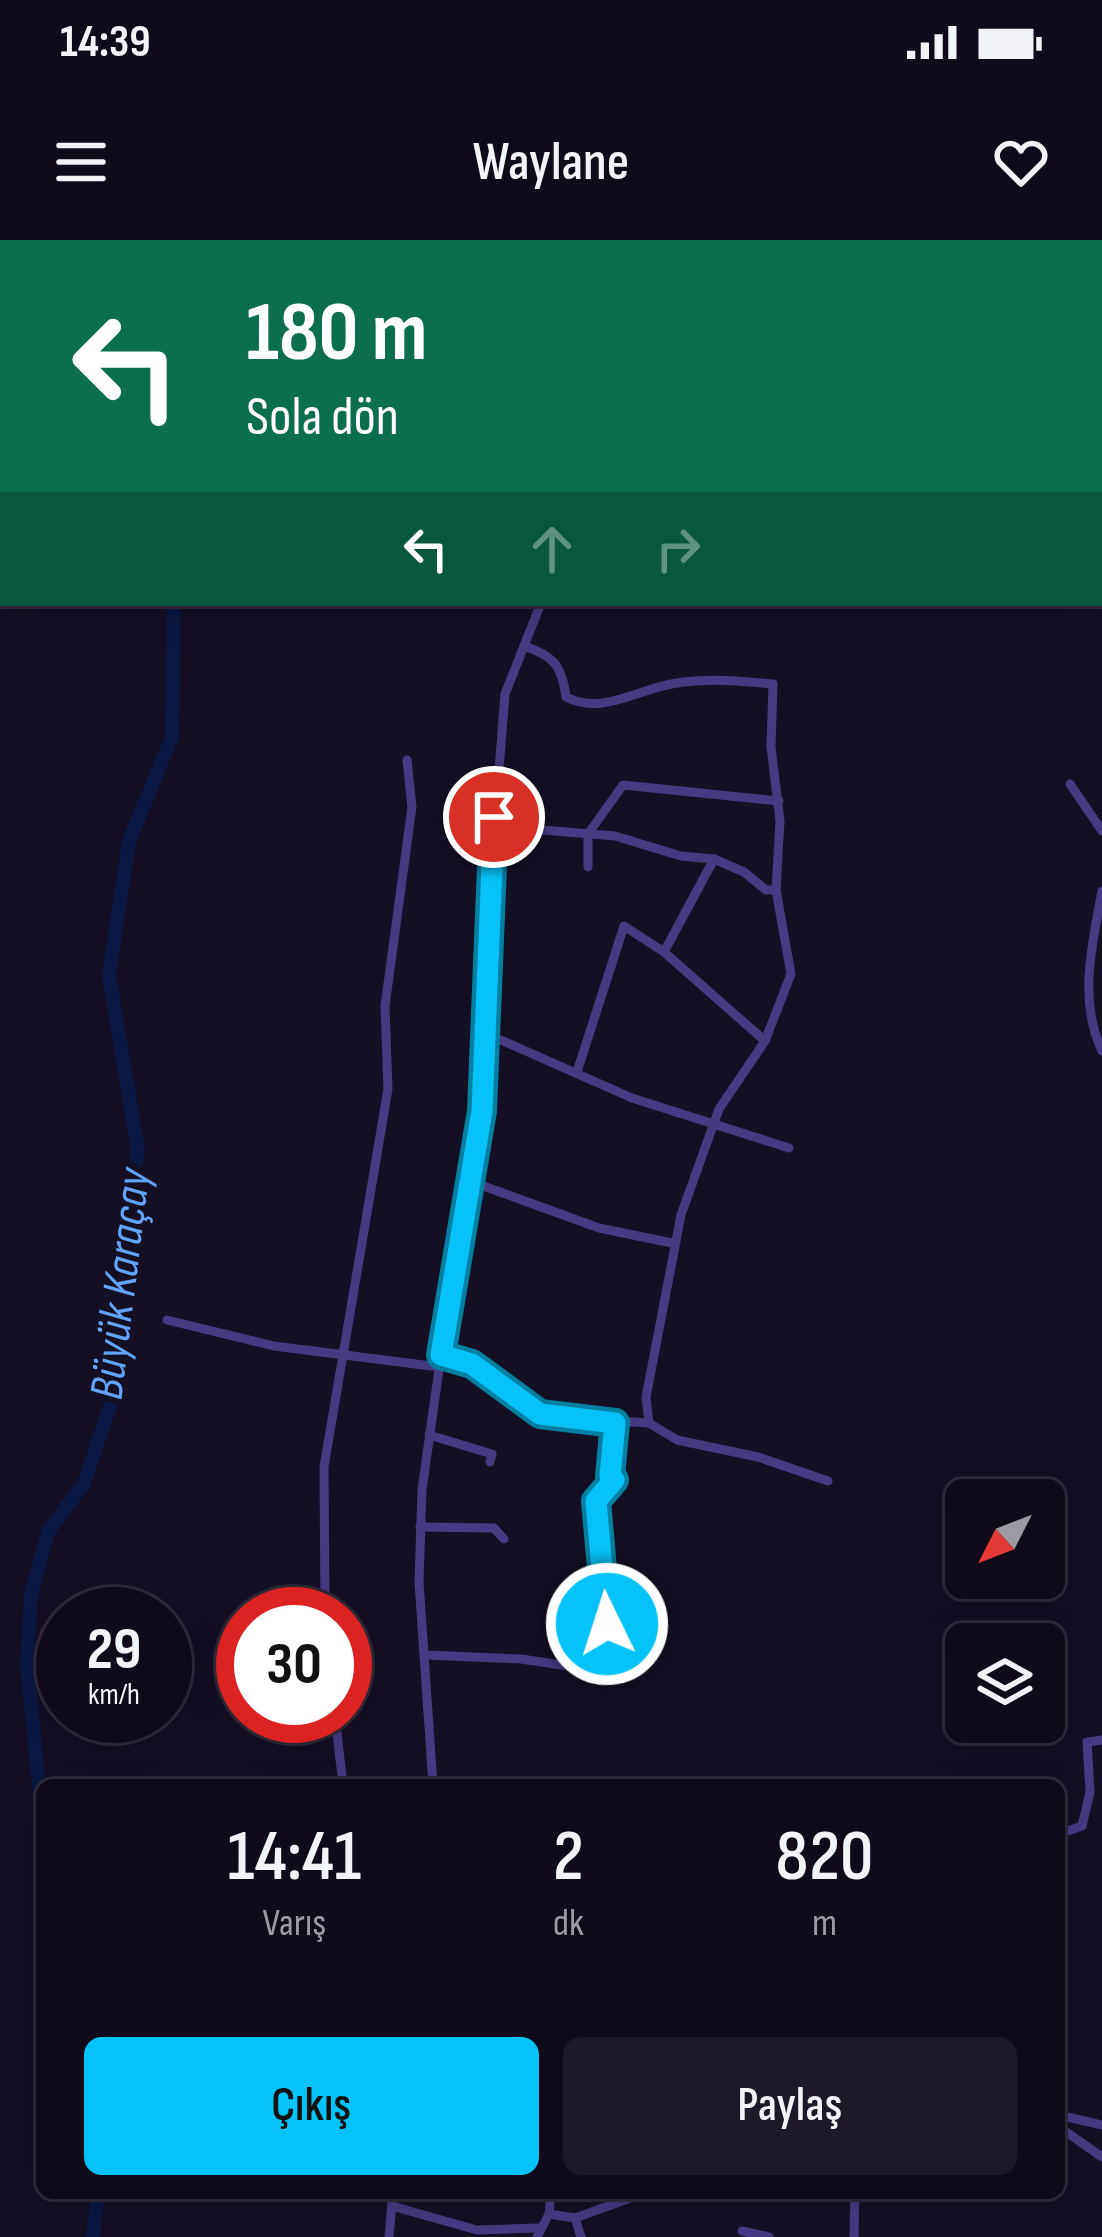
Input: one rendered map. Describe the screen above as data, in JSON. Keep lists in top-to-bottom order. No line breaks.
{"water":["Büyük Karaçay"],"north":"bottom left","page":{"status":"14:39","header":"Waylane","turn":["180 m","Sola dön"],"speed":"29 km/h","limit":"30","eta":["14:41","Varış","2","dk","820","m"],"buttons":["Çıkış","Paylaş"]}}
